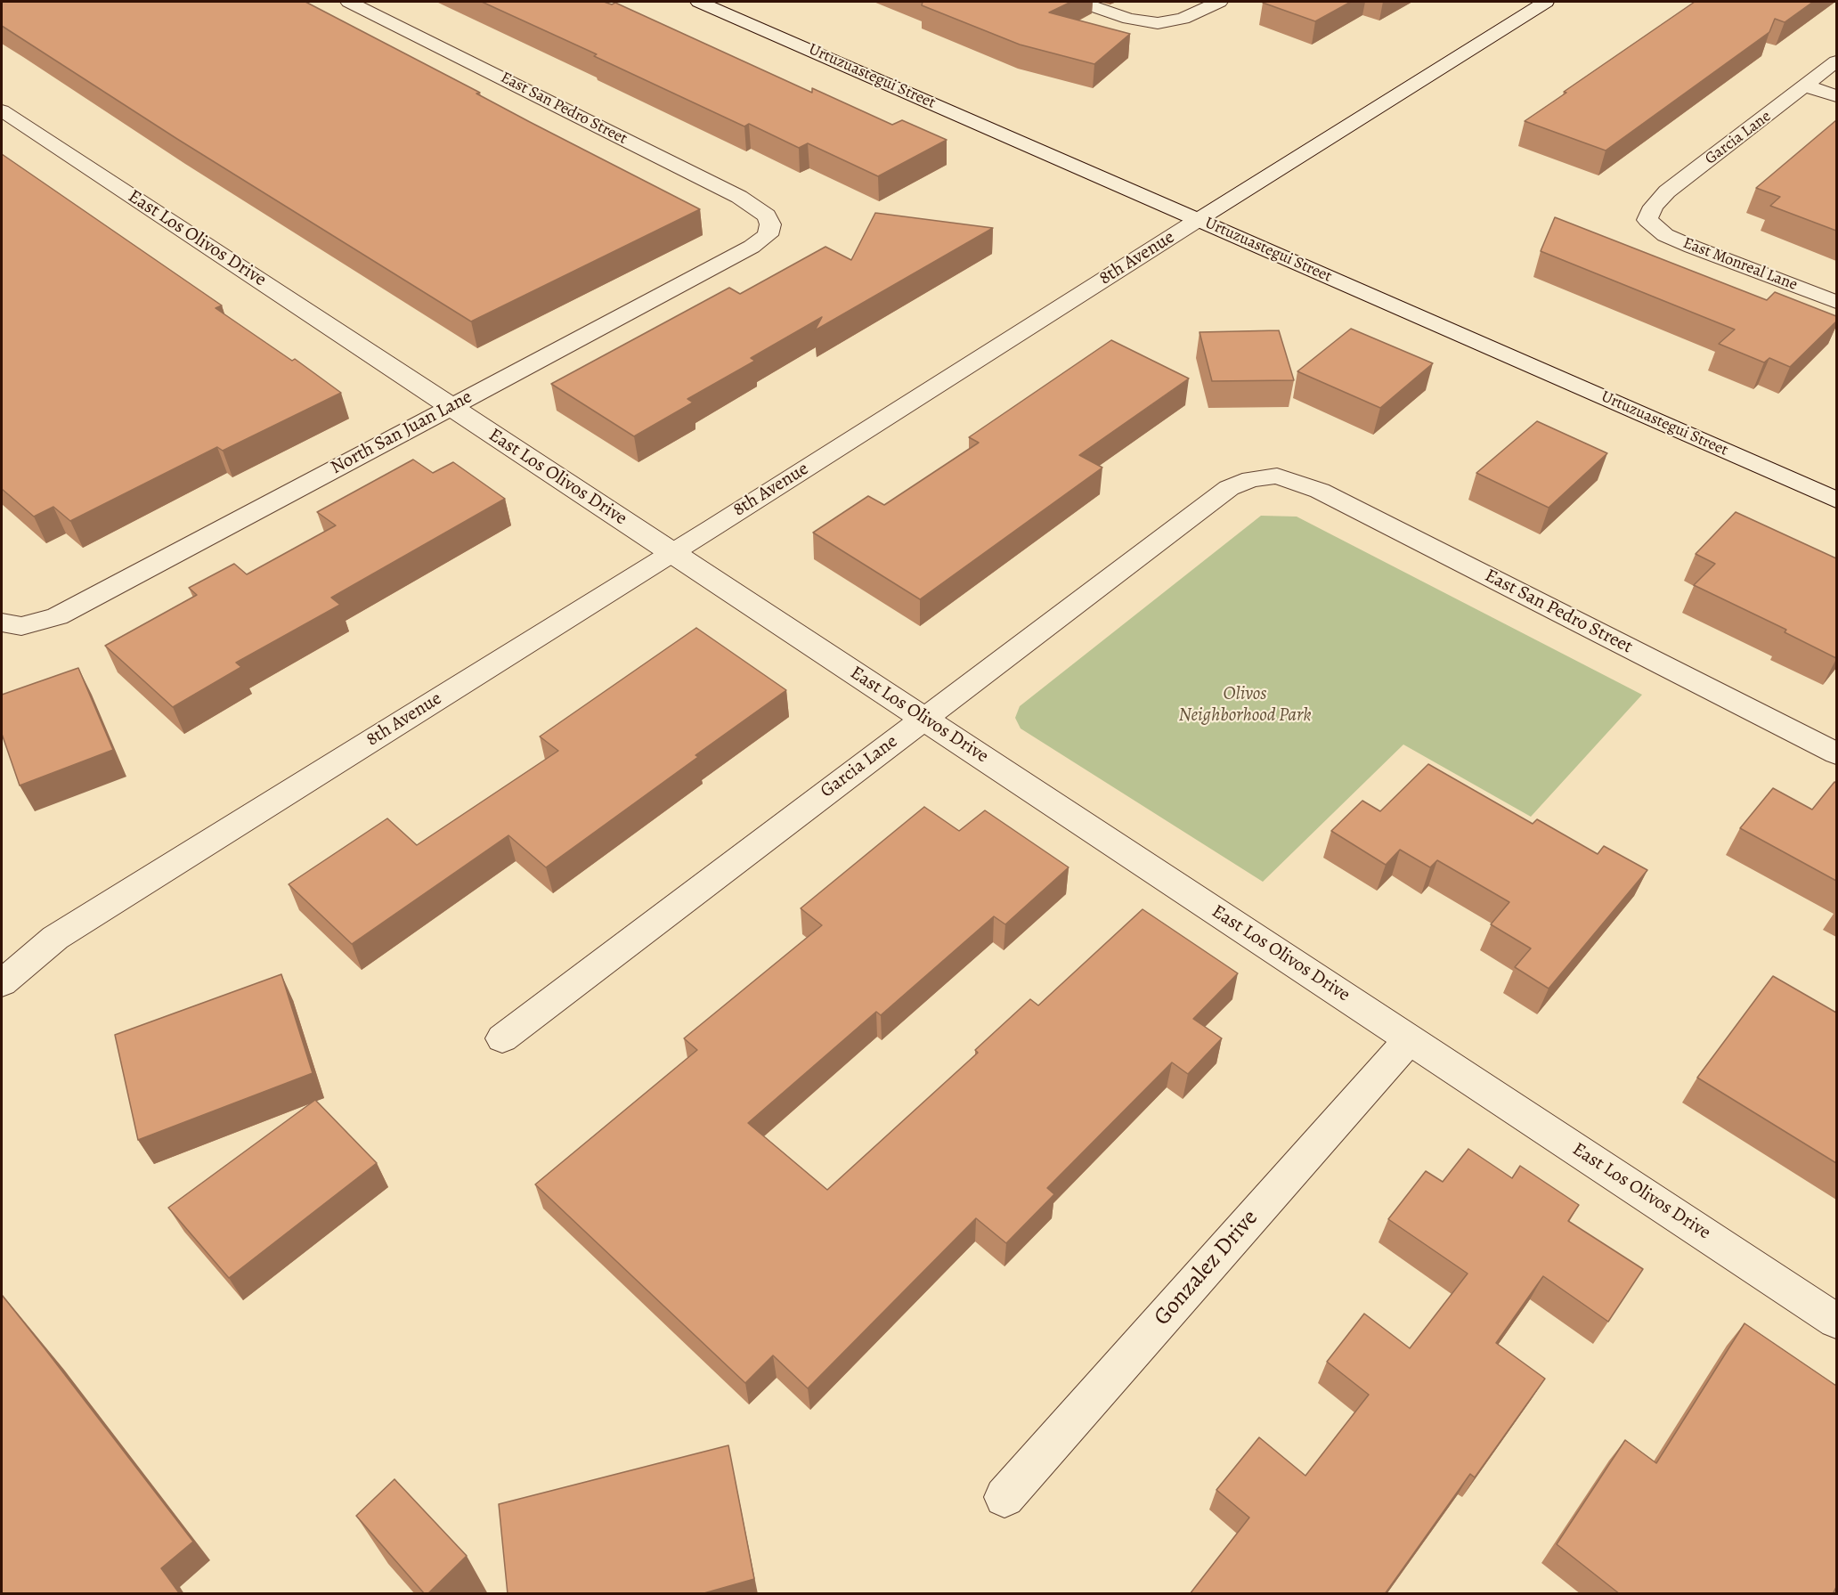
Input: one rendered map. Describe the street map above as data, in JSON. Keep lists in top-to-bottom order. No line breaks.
{"streets":{"street":["Urtuzuastegui Street","East San Pedro Street","Garcia Lane","East Los Olivos Drive","8th Avenue","East Monreal Lane","North San Juan Lane","Gonzalez Drive"]},"crossings":[["Urtuzuastegui Street","8th Avenue"],["East San Pedro Street","Garcia Lane"],["East San Pedro Street","North San Juan Lane"],["Garcia Lane","East Los Olivos Drive"],["Garcia Lane","East Monreal Lane"],["East Los Olivos Drive","8th Avenue"],["East Los Olivos Drive","North San Juan Lane"],["East Los Olivos Drive","Gonzalez Drive"]],"parks":["Olivos Neighborhood Park"]}
